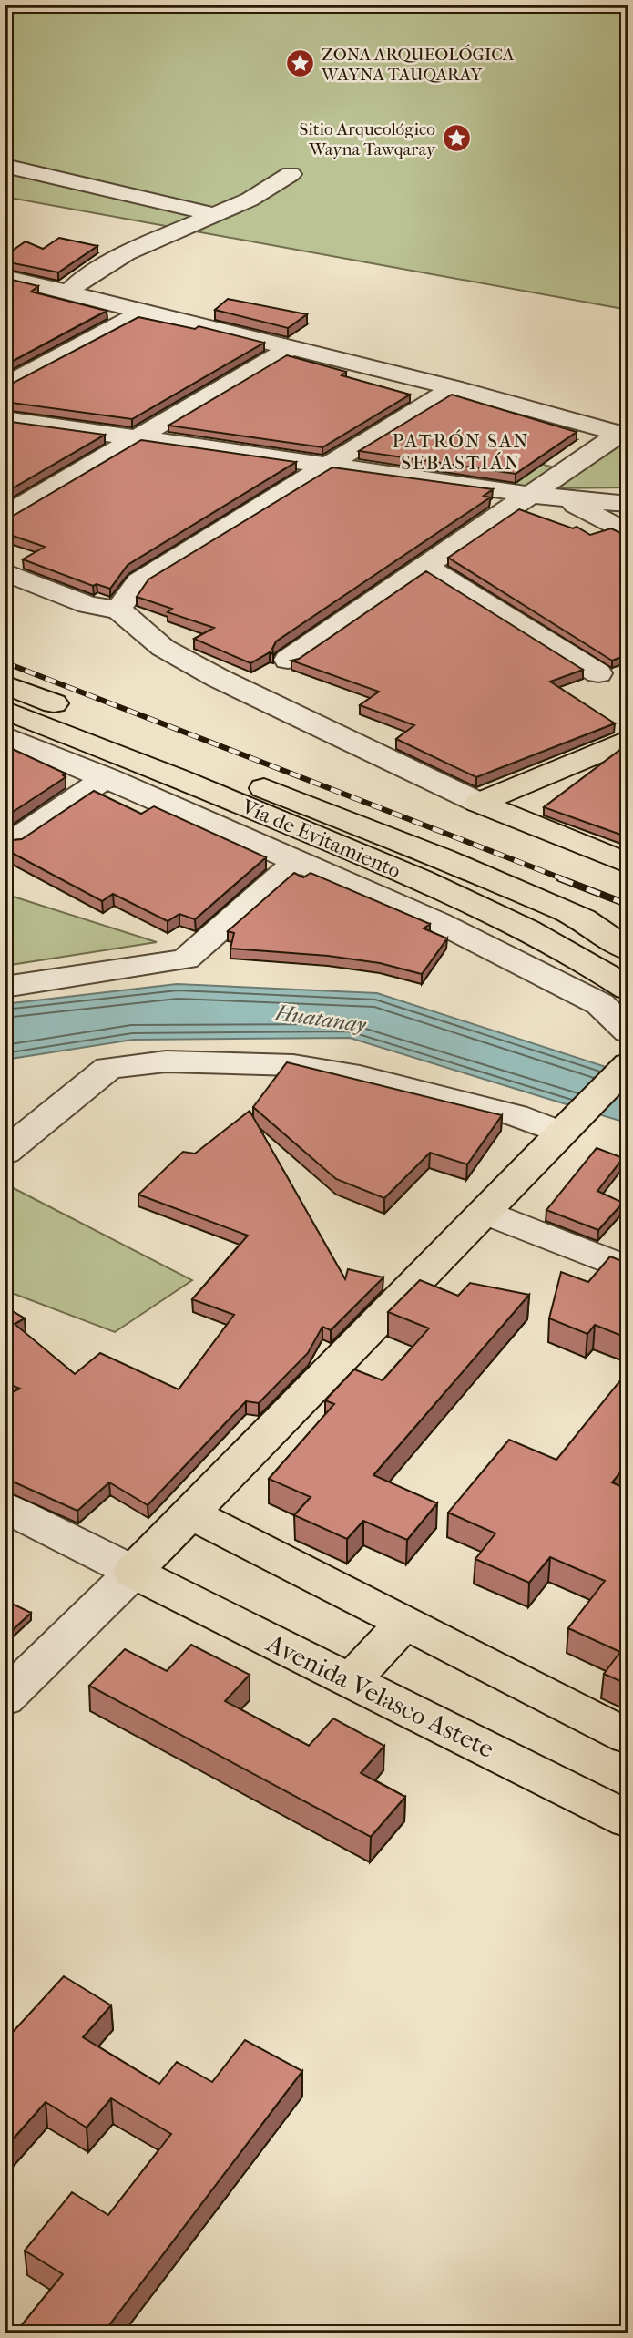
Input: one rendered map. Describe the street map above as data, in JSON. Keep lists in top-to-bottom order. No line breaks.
{"streets":{"main road":["Vía de Evitamiento","Avenida Velasco Astete"]},"districts":["PATRÓN SAN SEBASTIÁN"],"water":["Huatanay"],"places":{"place":["ZONA ARQUEOLÓGICA WAYNA TAUQARAY","Sitio Arqueológico Wayna Tawqaray"]}}
